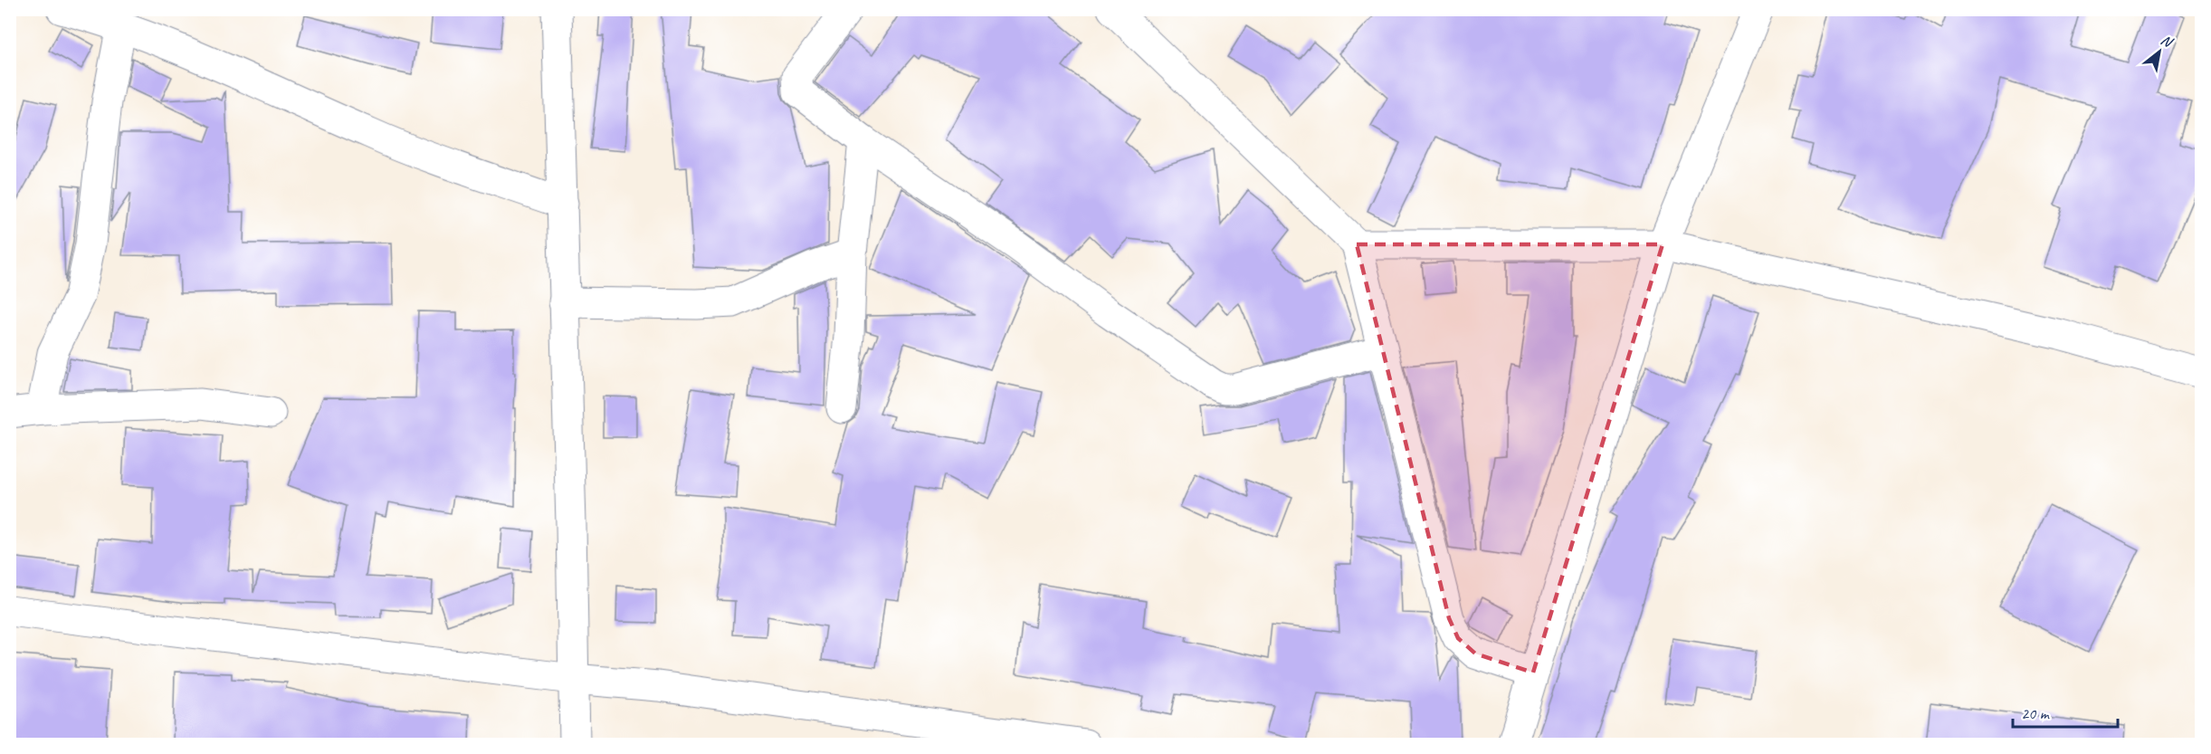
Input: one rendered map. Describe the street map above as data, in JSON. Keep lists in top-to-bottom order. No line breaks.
{"scale_bar":"20 m","north":"top right"}
